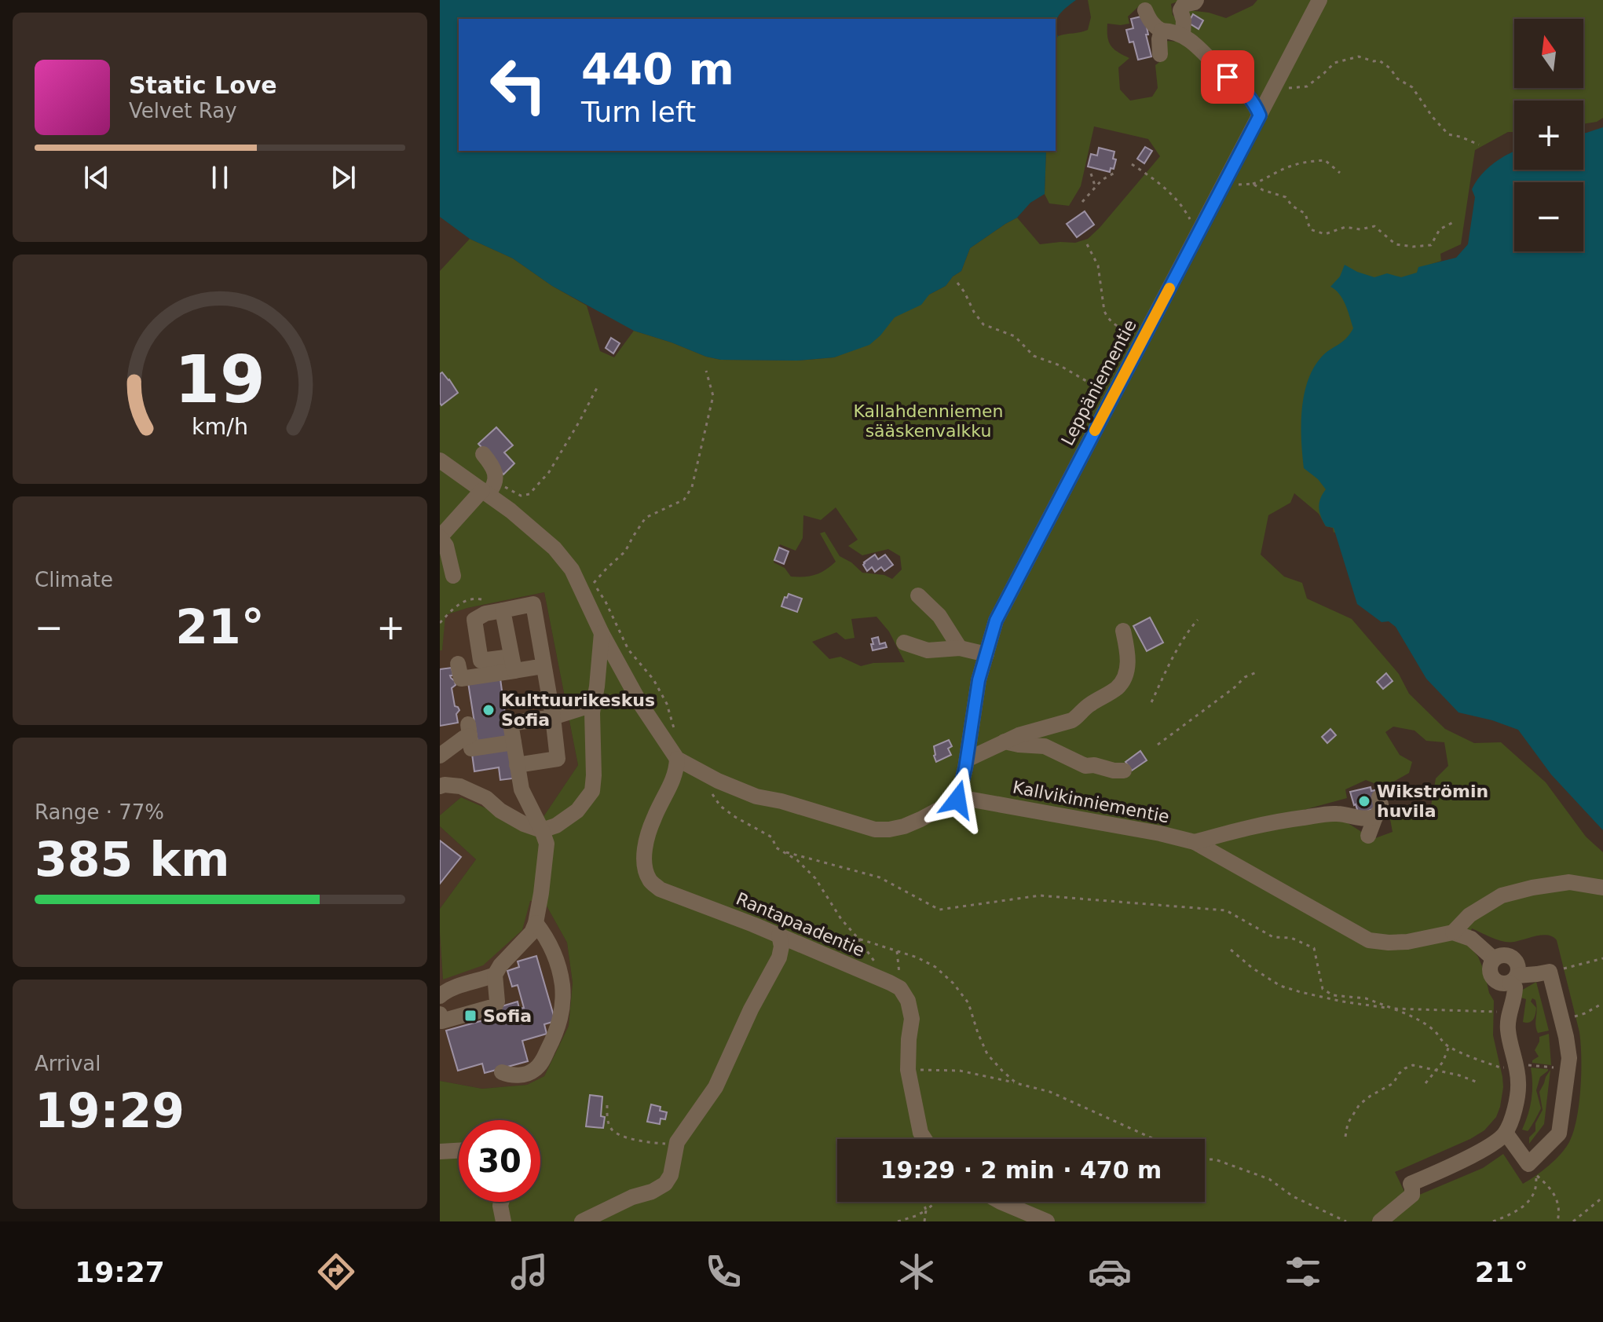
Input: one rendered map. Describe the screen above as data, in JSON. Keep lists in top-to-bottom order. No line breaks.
{"streets":{"street":["Leppäniementie","Kallvikinniementie","Rantapaadentie"]},"crossings":[["Leppäniementie","Kallvikinniementie"]],"parks":["Kallahdenniemen sääskenvalkku"],"places":{"other":["Kulttuurikeskus Sofia","Wikströmin huvila"],"transit":["Sofia"]},"north":"top","page":{"map_buttons":["+","−"],"turn":["440 m","Turn left"],"song":["Static Love","Velvet Ray"],"tile":["Climate",["Range · 77%","385 km"],["Arrival","19:29"]],"heat":["−","21°","+"],"limit":"30","trip":"19:29 · 2 min · 470 m","tabs":["19:27","21°"],"gauge":["19","km/h"]}}
